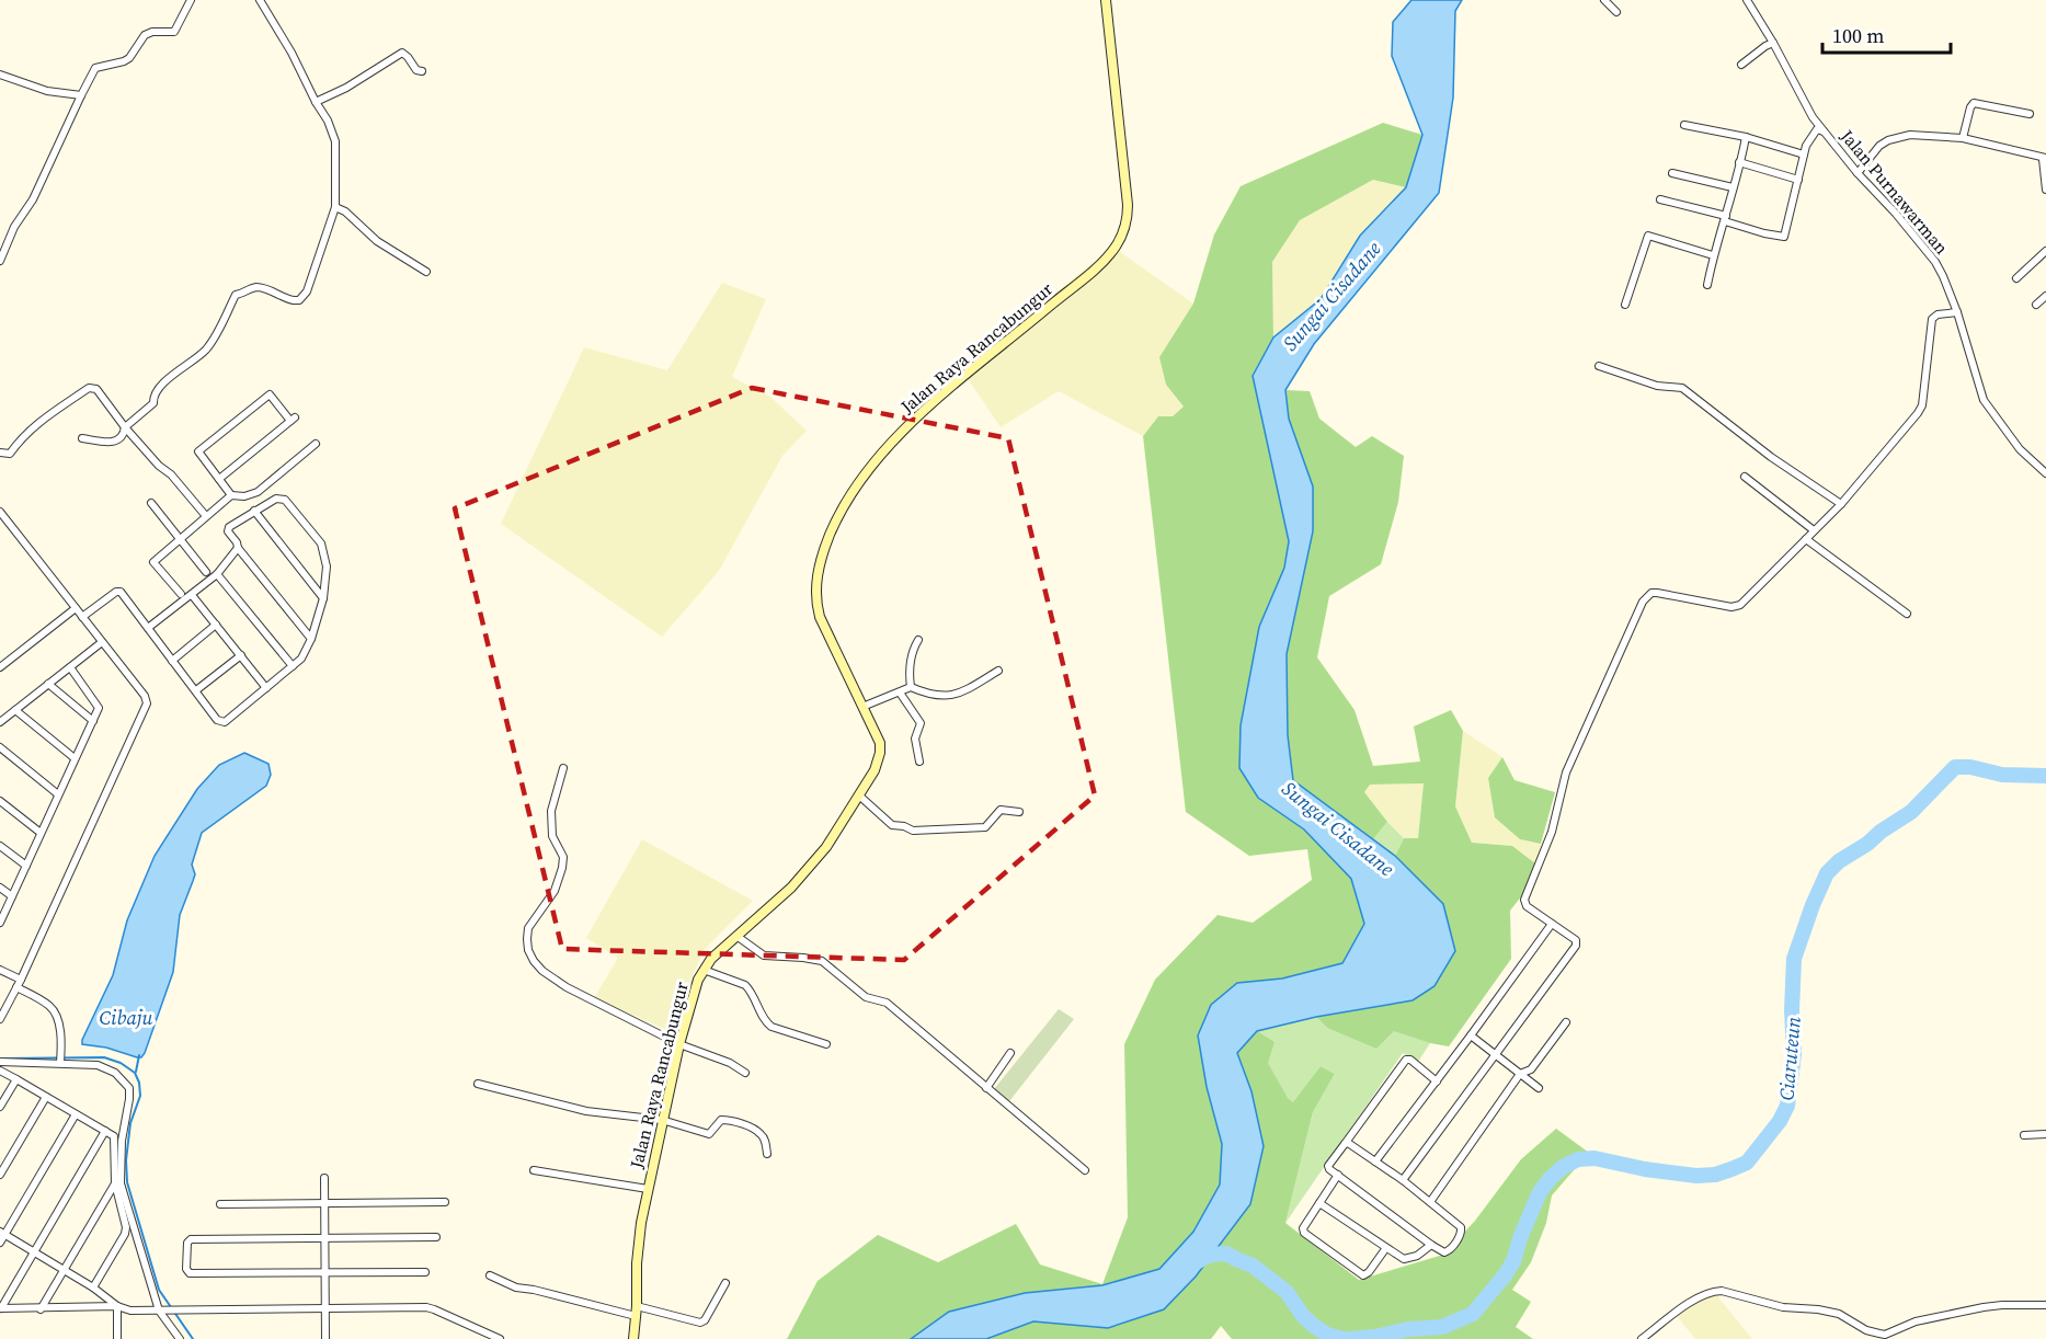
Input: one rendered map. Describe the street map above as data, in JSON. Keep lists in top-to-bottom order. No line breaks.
{"streets":{"main road":["Jalan Raya Rancabungur"],"street":["Jalan Purnawarman"]},"water":["Sungai Cisadane","Cibaju","Ciaruteun"],"scale_bar":"100 m"}
